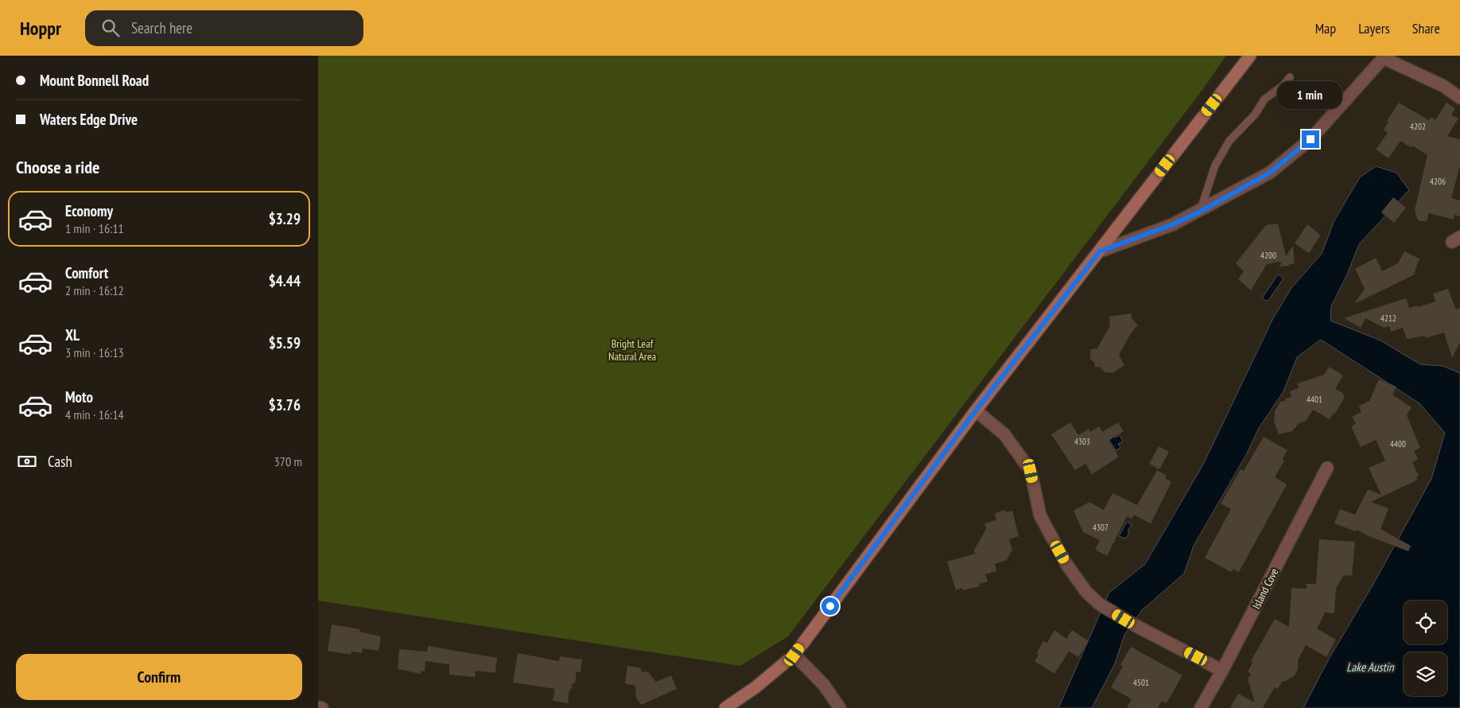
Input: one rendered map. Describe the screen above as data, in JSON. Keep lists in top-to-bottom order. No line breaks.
{"streets":{"street":["Island Cove"]},"water":["Lake Austin"],"parks":["Bright Leaf Natural Area"],"house_numbers":["4202","4206","4200","4212","4401","4303","4400","4307","4501"],"page":{"header":"Hoppr","search":"Search here","nav":["Map","Layers","Share"],"banner":["Mount Bonnell Road","Waters Edge Drive"],"bubble":"1 min","heading":"Choose a ride","list":[{"name":"Economy","note":"1 min · 16:11","value":"$3.29"},{"name":"Comfort","note":"2 min · 16:12","value":"$4.44"},{"name":"XL","note":"3 min · 16:13","value":"$5.59"},{"name":"Moto","note":"4 min · 16:14","value":"$3.76"}],"pay":["Cash","370 m"],"buttons":"Confirm"}}
